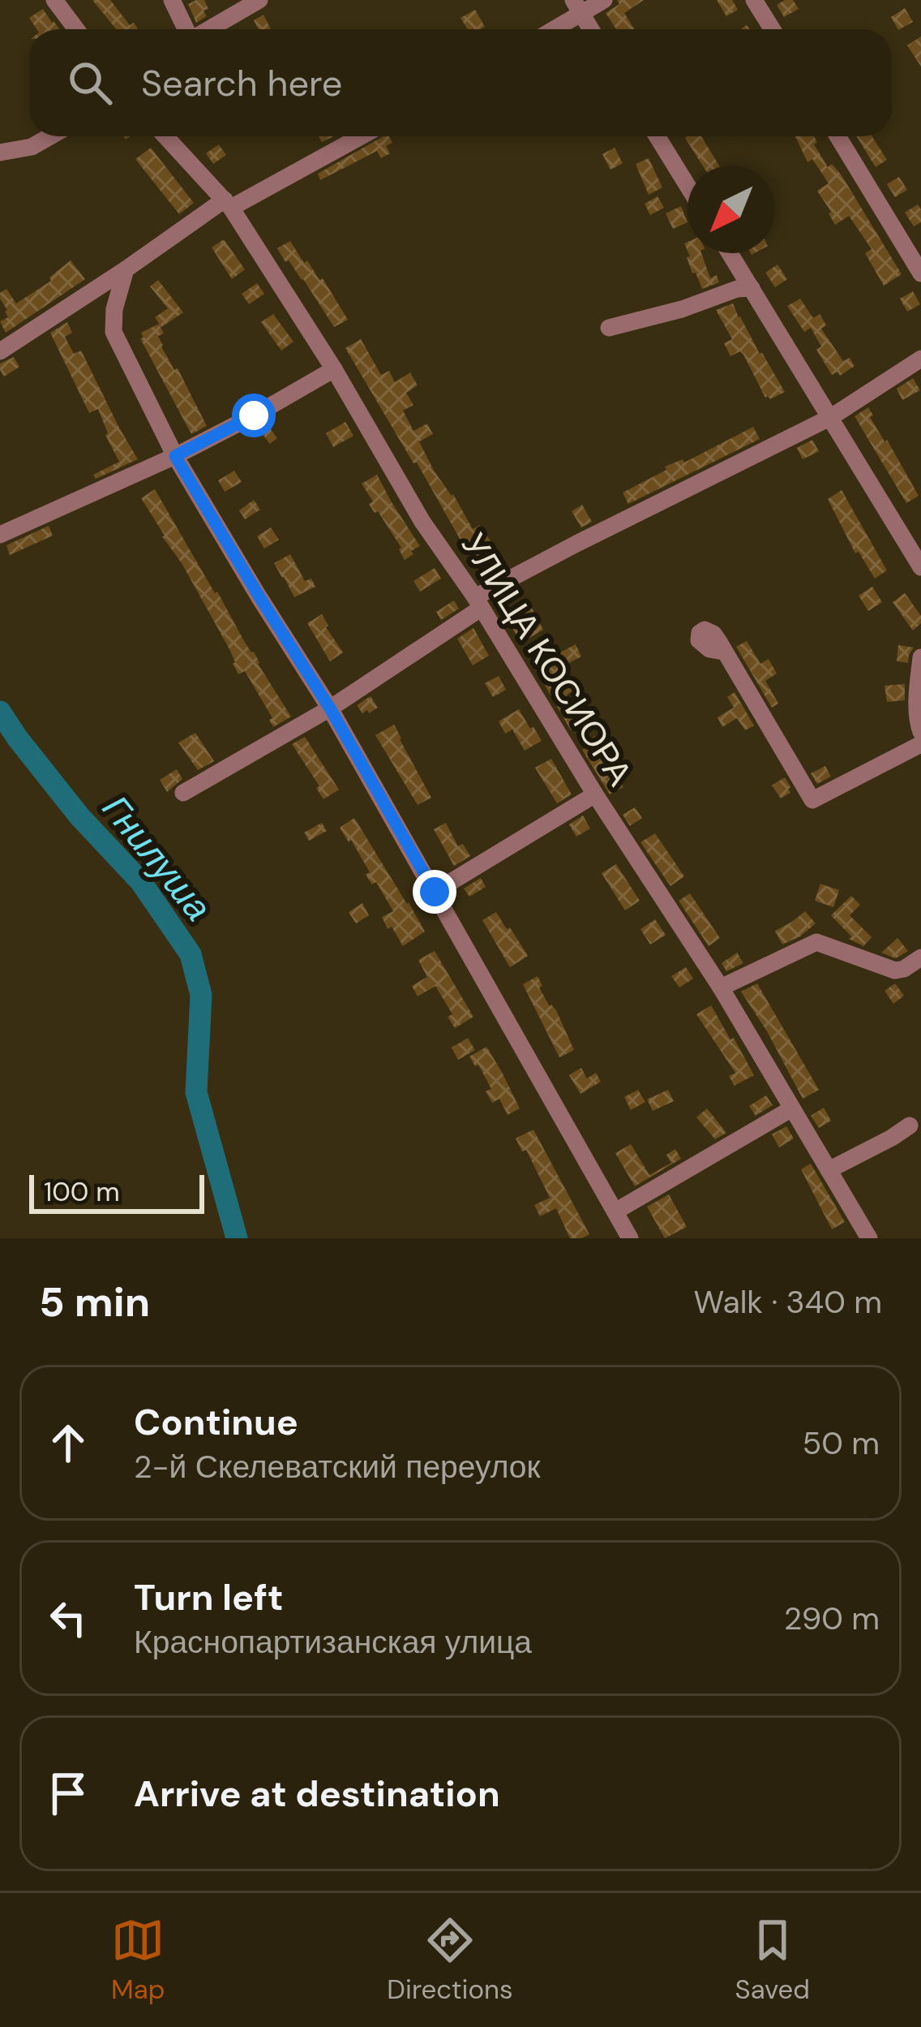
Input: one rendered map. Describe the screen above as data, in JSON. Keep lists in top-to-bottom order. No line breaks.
{"streets":{"street":["УЛИЦА КОСИОРА"]},"water":["Гнилуша"],"scale_bar":"100 m","north":"bottom left","page":{"search":"Search here","scale":"100 m","heading":["5 min","Walk · 340 m"],"list":[["Continue","2-й Скелеватский переулок","50 m"],["Turn left","Краснопартизанская улица","290 m"],"Arrive at destination"],"nav":["Map","Directions","Saved"]}}
